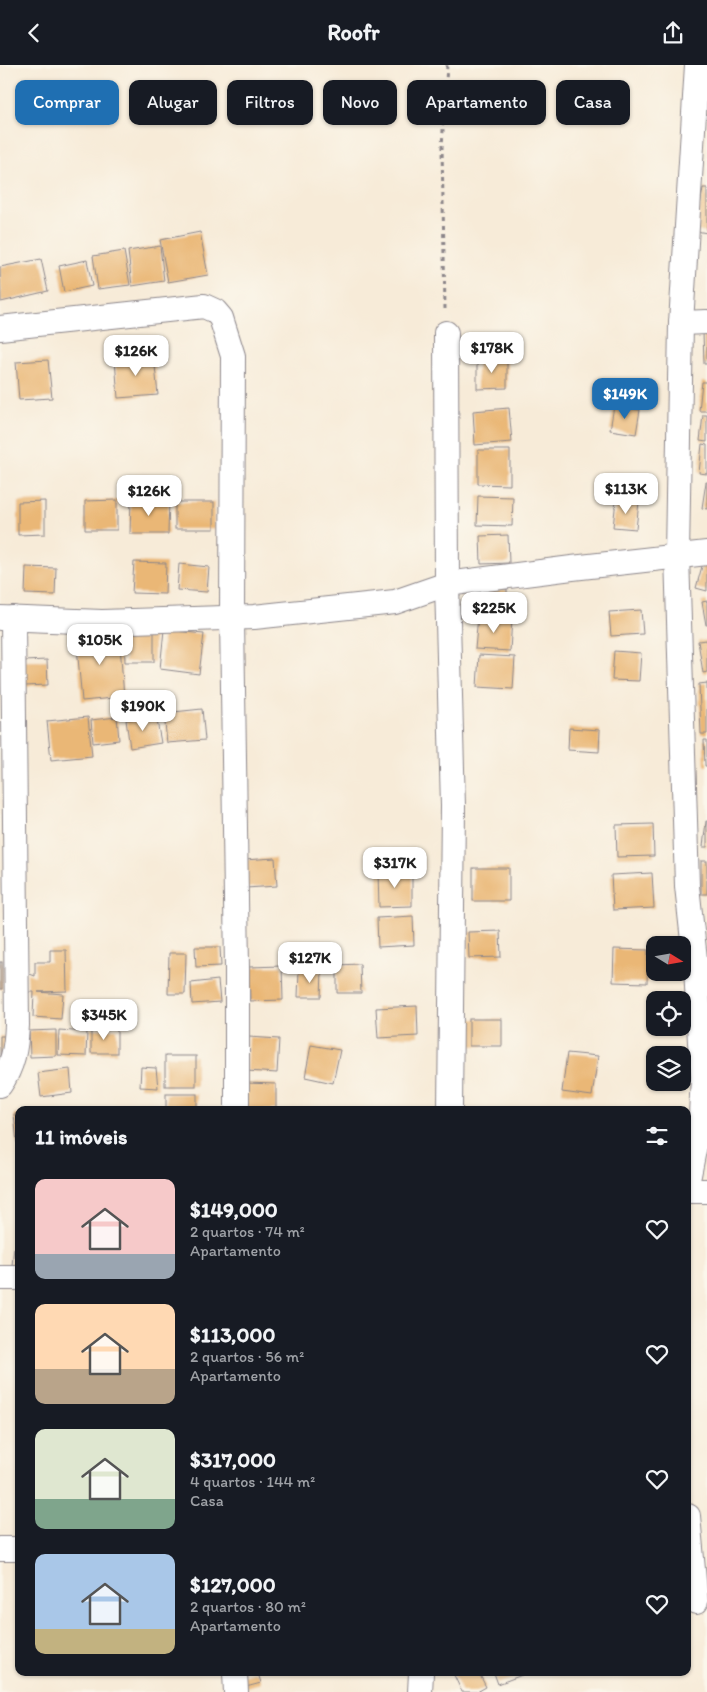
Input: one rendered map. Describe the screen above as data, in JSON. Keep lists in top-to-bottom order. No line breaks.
{"north":"right","page":{"header":"Roofr","chip":["Comprar","Alugar","Filtros","Novo","Apartamento","Casa"],"price":["$178K","$126K","$149K","$113K","$126K","$225K","$105K","$190K","$317K","$127K","$345K"],"heading":"11 imóveis","list":[{"name":"$149,000","note":"2 quartos · 74 m² · Apartamento"},{"name":"$113,000","note":"2 quartos · 56 m² · Apartamento"},{"name":"$317,000","note":"4 quartos · 144 m² · Casa"},{"name":"$127,000","note":"2 quartos · 80 m² · Apartamento"}]}}
